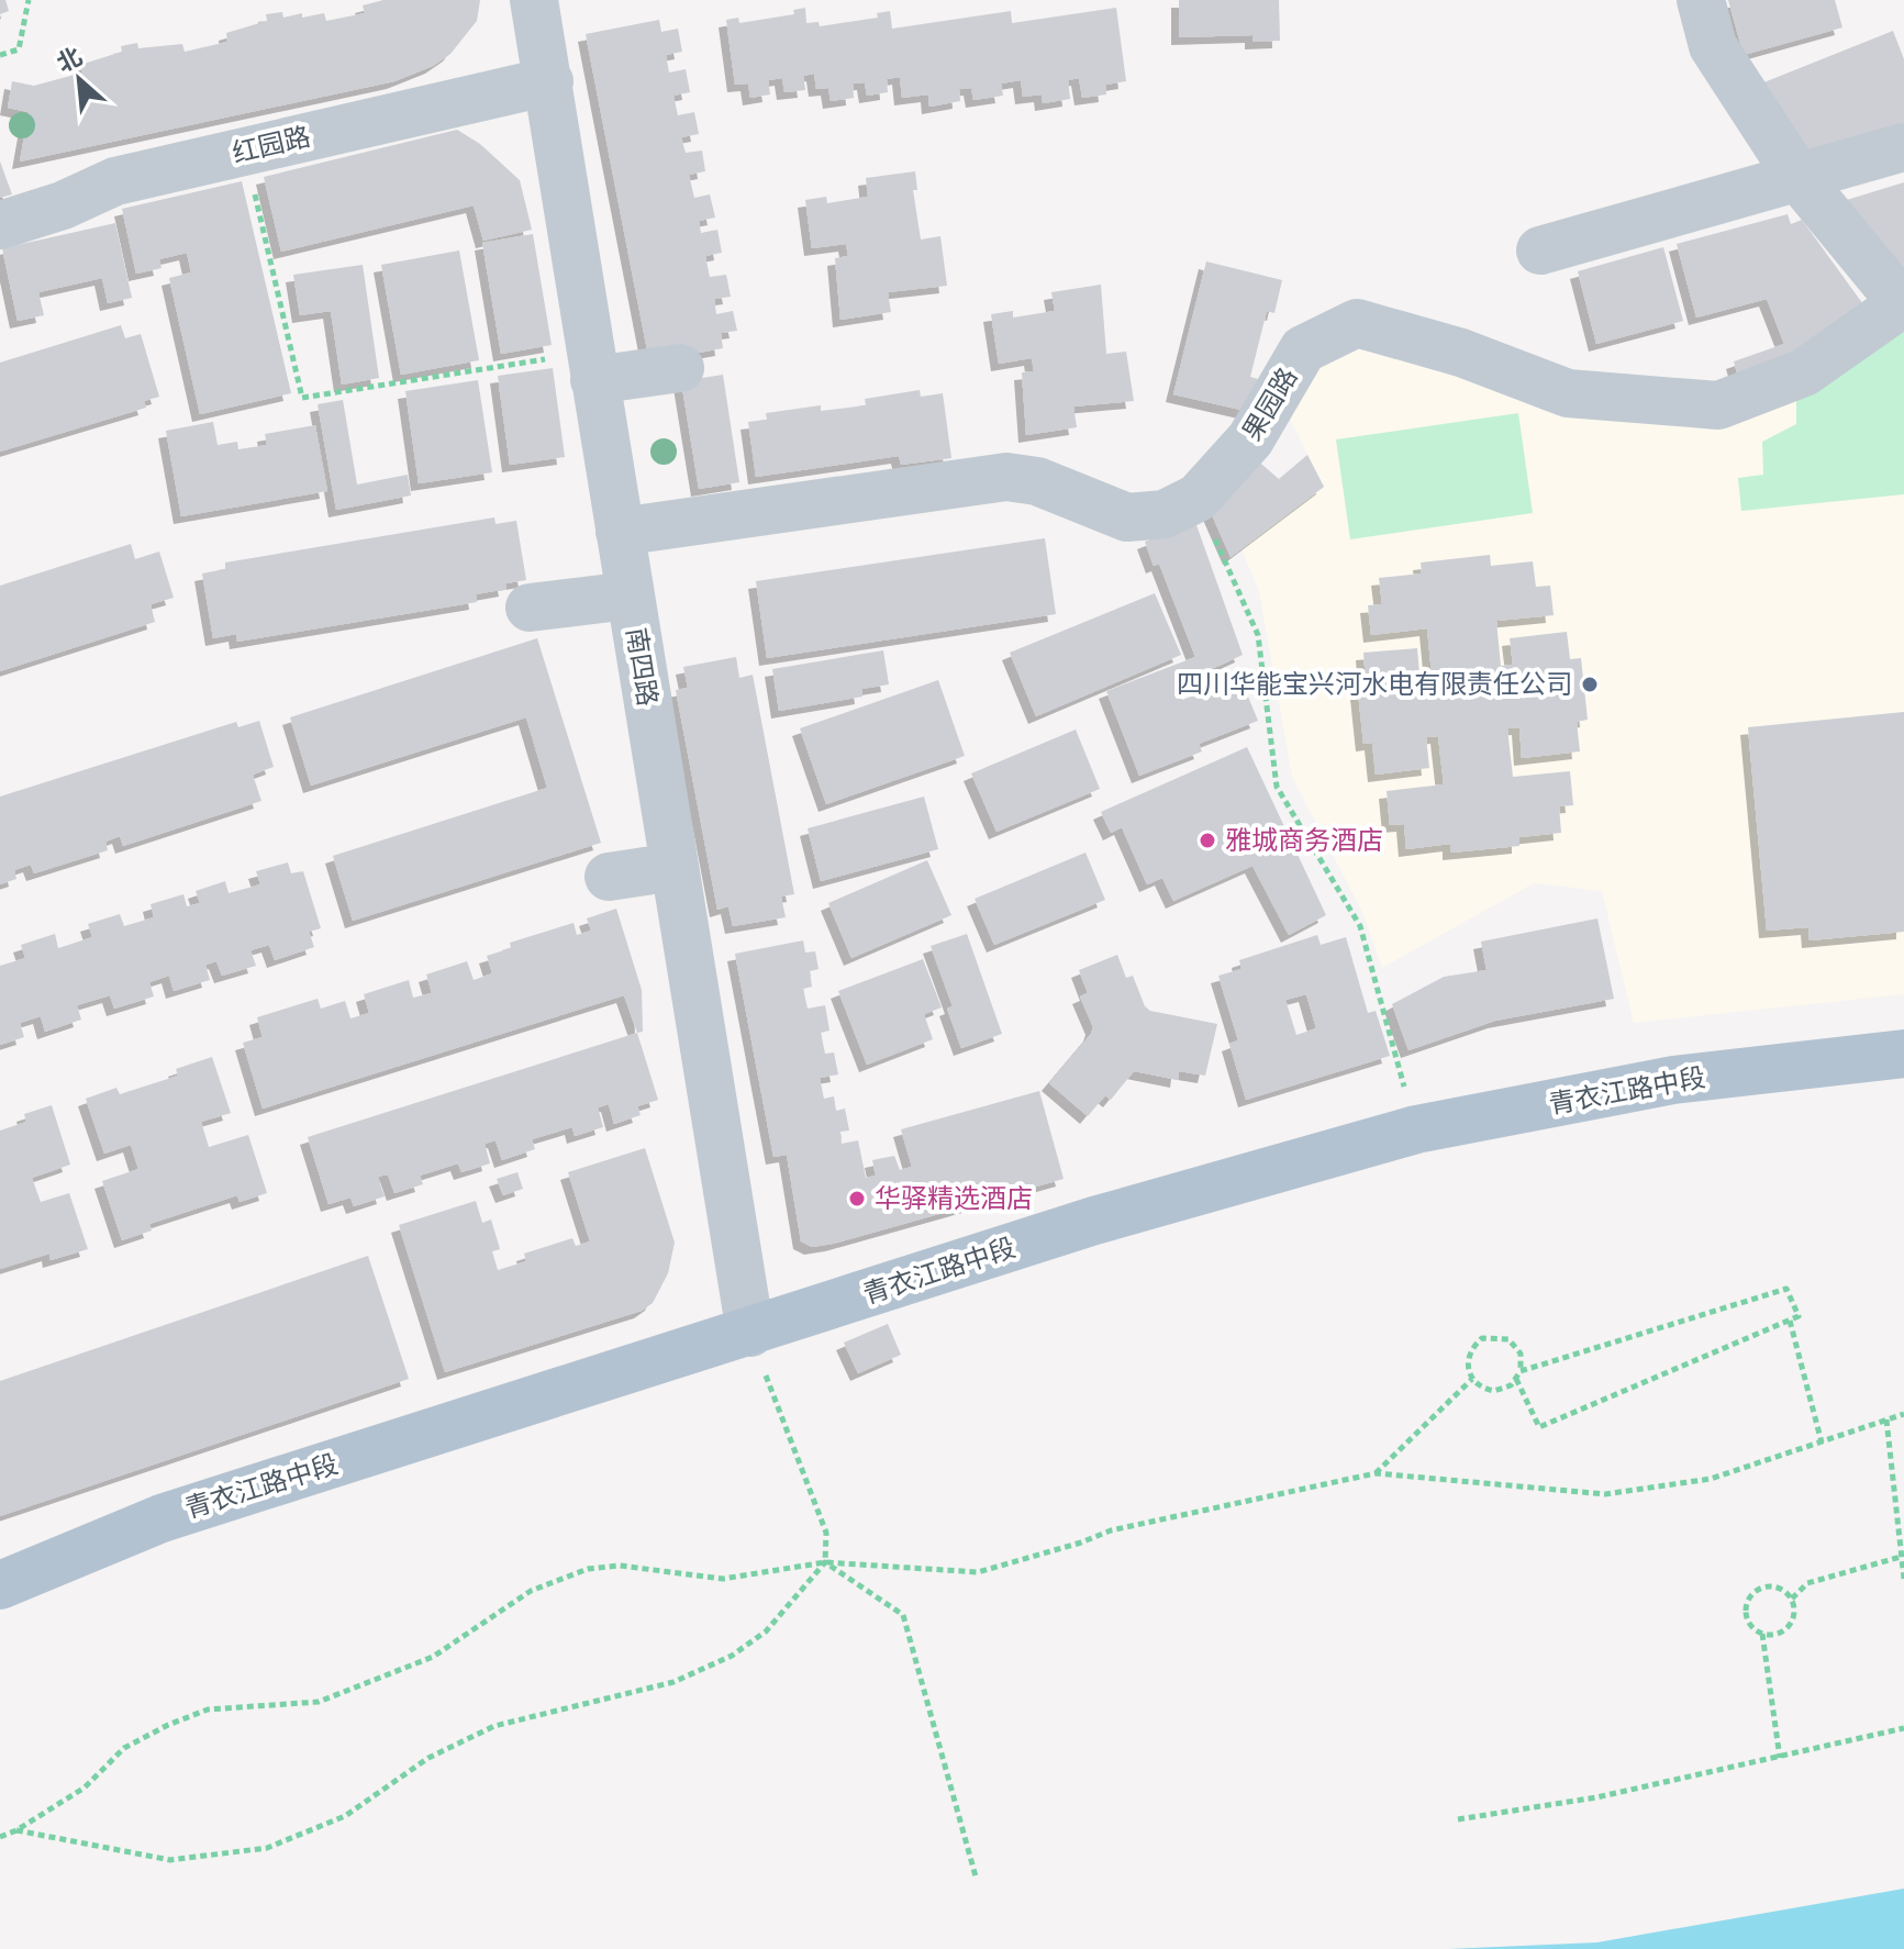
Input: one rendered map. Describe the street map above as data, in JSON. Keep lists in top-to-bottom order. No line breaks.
{"streets":{"main road":["青衣江路中段"],"street":["红园路","果园路","南四路"]},"crossings":[["红园路","南四路"],["果园路","南四路"],["南四路","青衣江路中段"]],"places":["四川华能宝兴河水电有限责任公司","雅城商务酒店","华驿精选酒店"],"north":"top left"}
